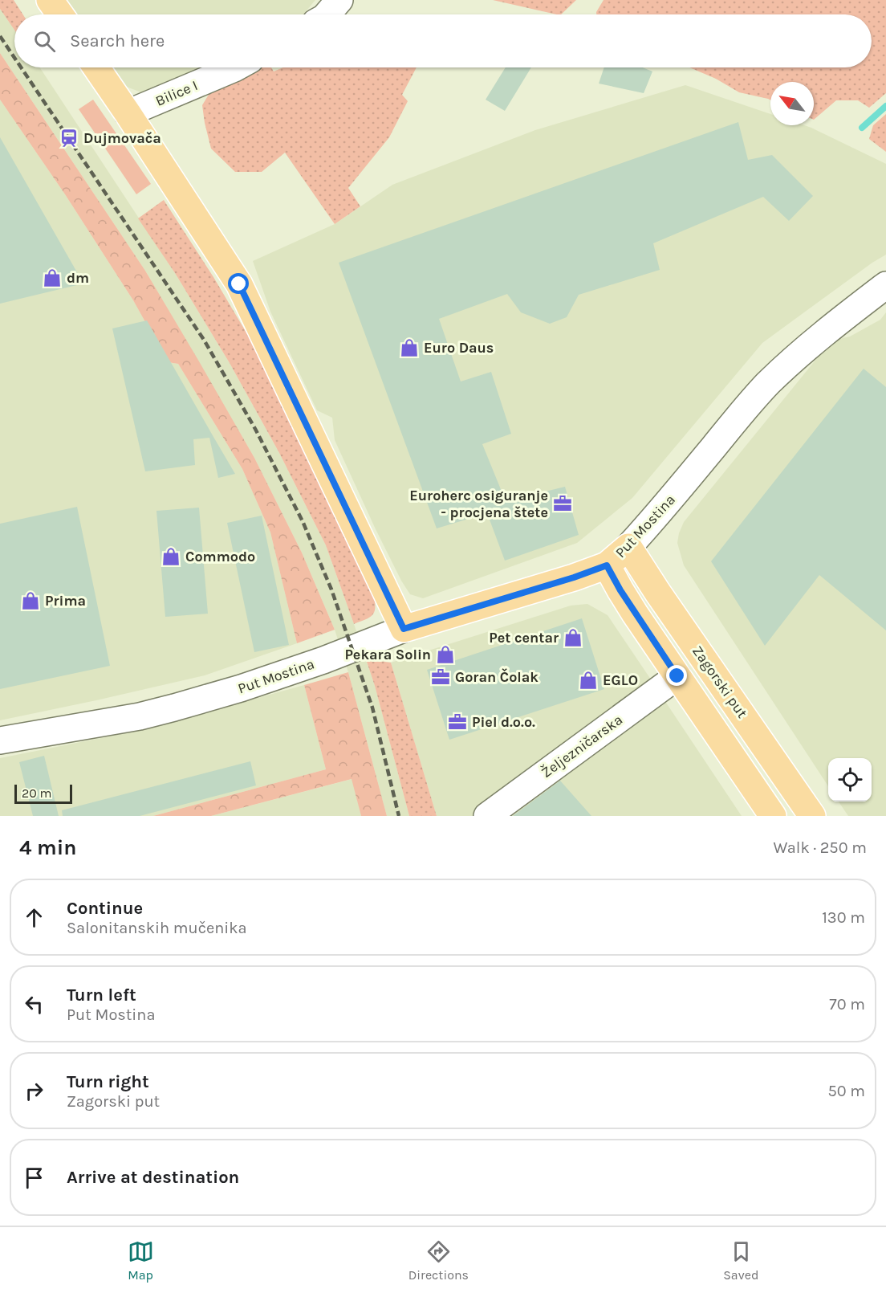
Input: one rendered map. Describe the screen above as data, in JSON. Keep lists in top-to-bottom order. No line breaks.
{"streets":{"main road":["Put Mostina","Zagorski put"],"street":["Bilice I","Željezničarska"]},"crossings":[["Put Mostina","Zagorski put"]],"places":{"station":["Dujmovača"],"shop":["dm","Euro Daus","Commodo","Prima","Pet centar","Pekara Solin","EGLO"],"office":["Euroherc osiguranje - procjena štete","Goran Čolak","Piel d.o.o."]},"scale_bar":"20 m","north":"top left","page":{"search":"Search here","scale":"20 m","heading":["4 min","Walk · 250 m"],"list":[["Continue","Salonitanskih mučenika","130 m"],["Turn left","Put Mostina","70 m"],["Turn right","Zagorski put","50 m"],"Arrive at destination"],"nav":["Map","Directions","Saved"]}}
